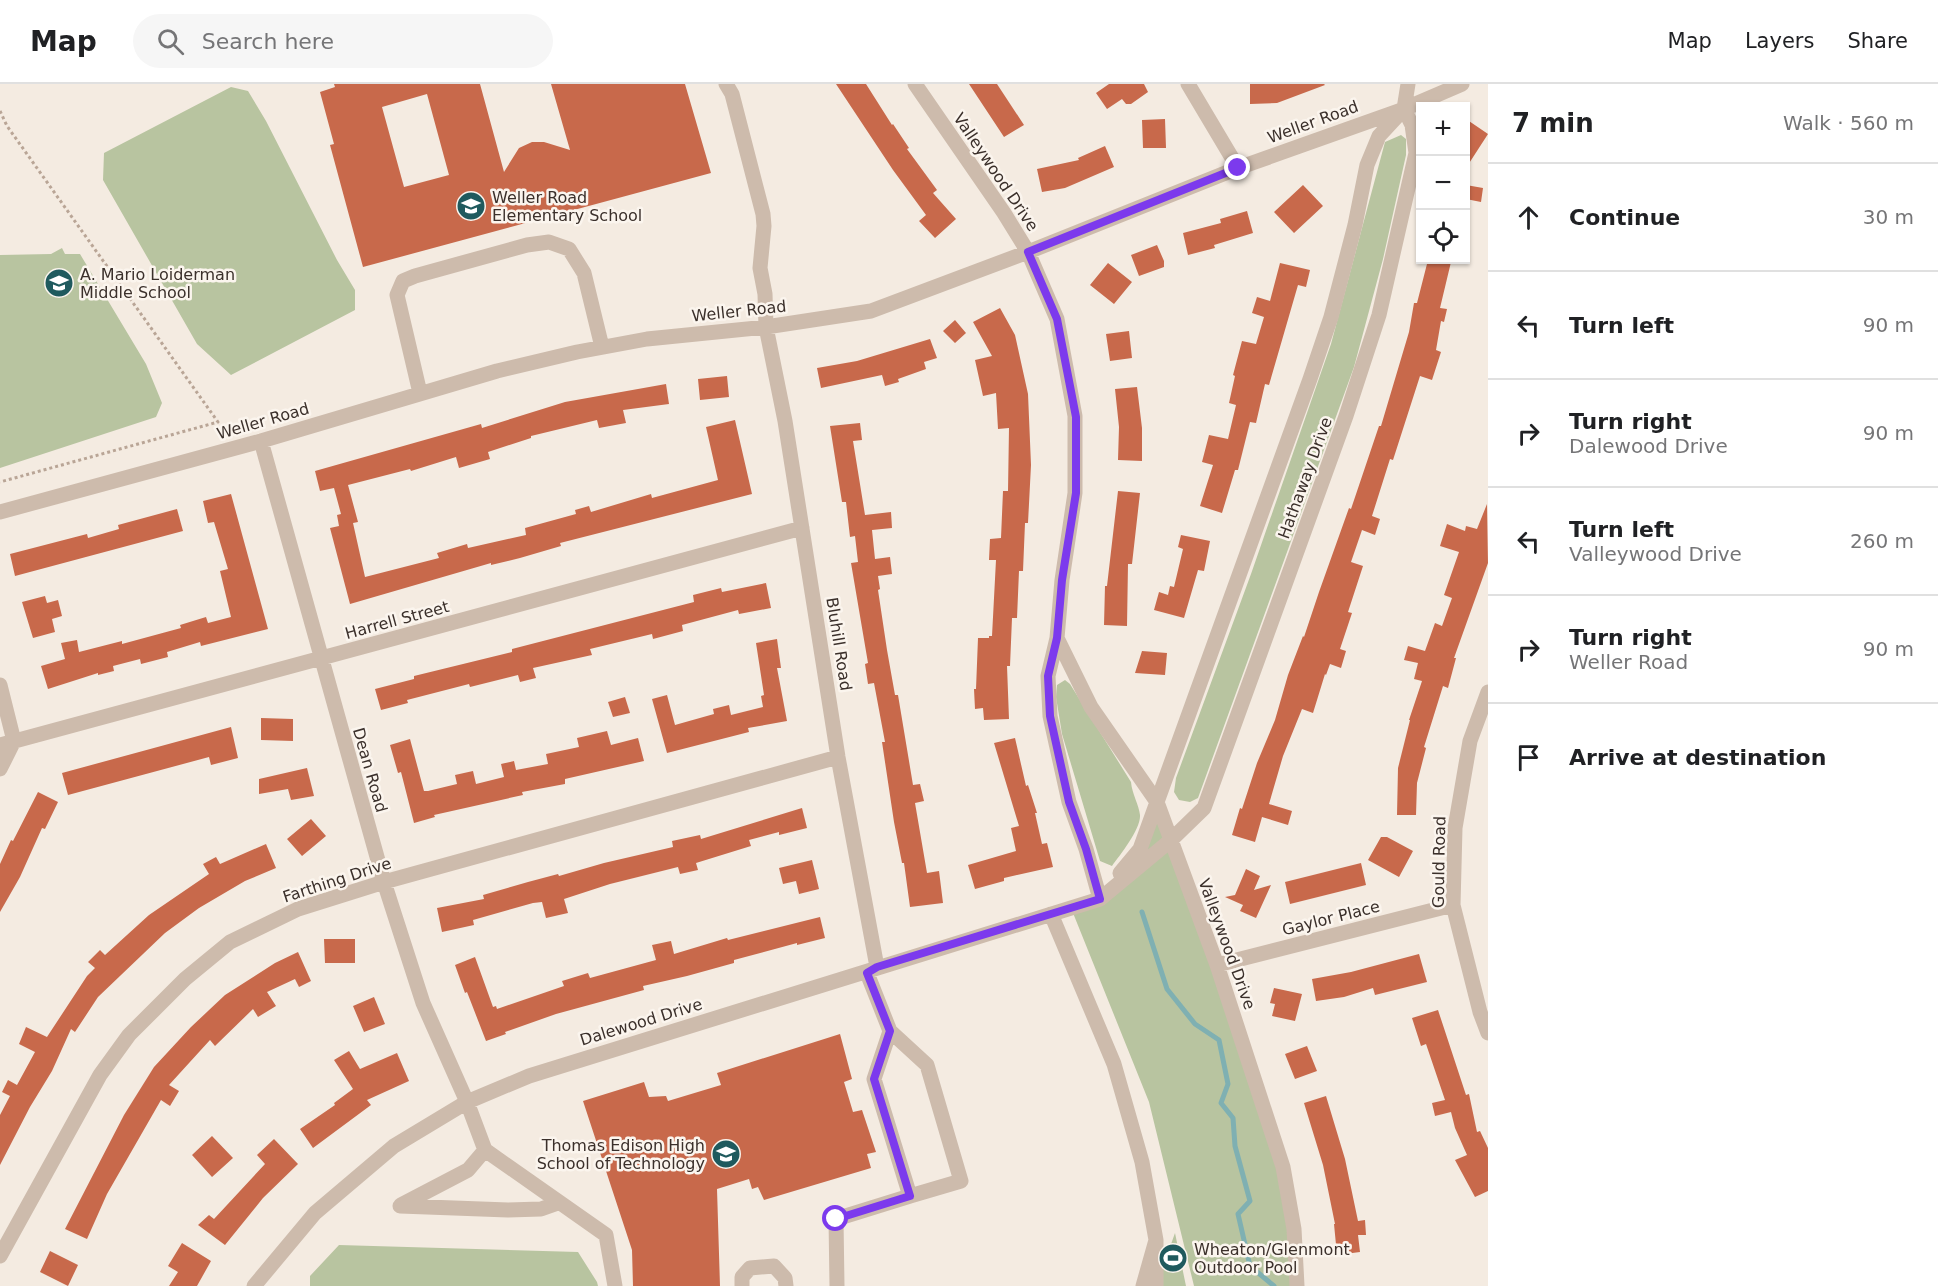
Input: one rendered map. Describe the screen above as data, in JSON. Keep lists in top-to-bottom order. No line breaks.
{"streets":{"street":["Weller Road","Valleywood Drive","Hathaway Drive","Harrell Street","Bluhill Road","Dean Road","Gould Road","Farthing Drive","Gaylor Place","Dalewood Drive"]},"crossings":[["Weller Road","Valleywood Drive"],["Weller Road","Hathaway Drive"],["Weller Road","Bluhill Road"],["Weller Road","Dean Road"],["Valleywood Drive","Hathaway Drive"],["Valleywood Drive","Gaylor Place"],["Valleywood Drive","Dalewood Drive"],["Hathaway Drive","Dalewood Drive"],["Harrell Street","Bluhill Road"],["Harrell Street","Dean Road"],["Bluhill Road","Farthing Drive"],["Bluhill Road","Dalewood Drive"],["Dean Road","Farthing Drive"],["Dean Road","Dalewood Drive"],["Gould Road","Gaylor Place"]],"places":{"school or university":["Weller Road Elementary School","A. Mario Loiderman Middle School","Thomas Edison High School of Technology"],"sports":["Wheaton/Glenmont Outdoor Pool"]},"page":{"header":"Map","search":"Search here","nav":["Map","Layers","Share"],"heading":["7 min","Walk · 560 m"],"map_buttons":["+","−"],"list":[["Continue","30 m"],["Turn left","90 m"],["Turn right","Dalewood Drive","90 m"],["Turn left","Valleywood Drive","260 m"],["Turn right","Weller Road","90 m"],"Arrive at destination"]}}
